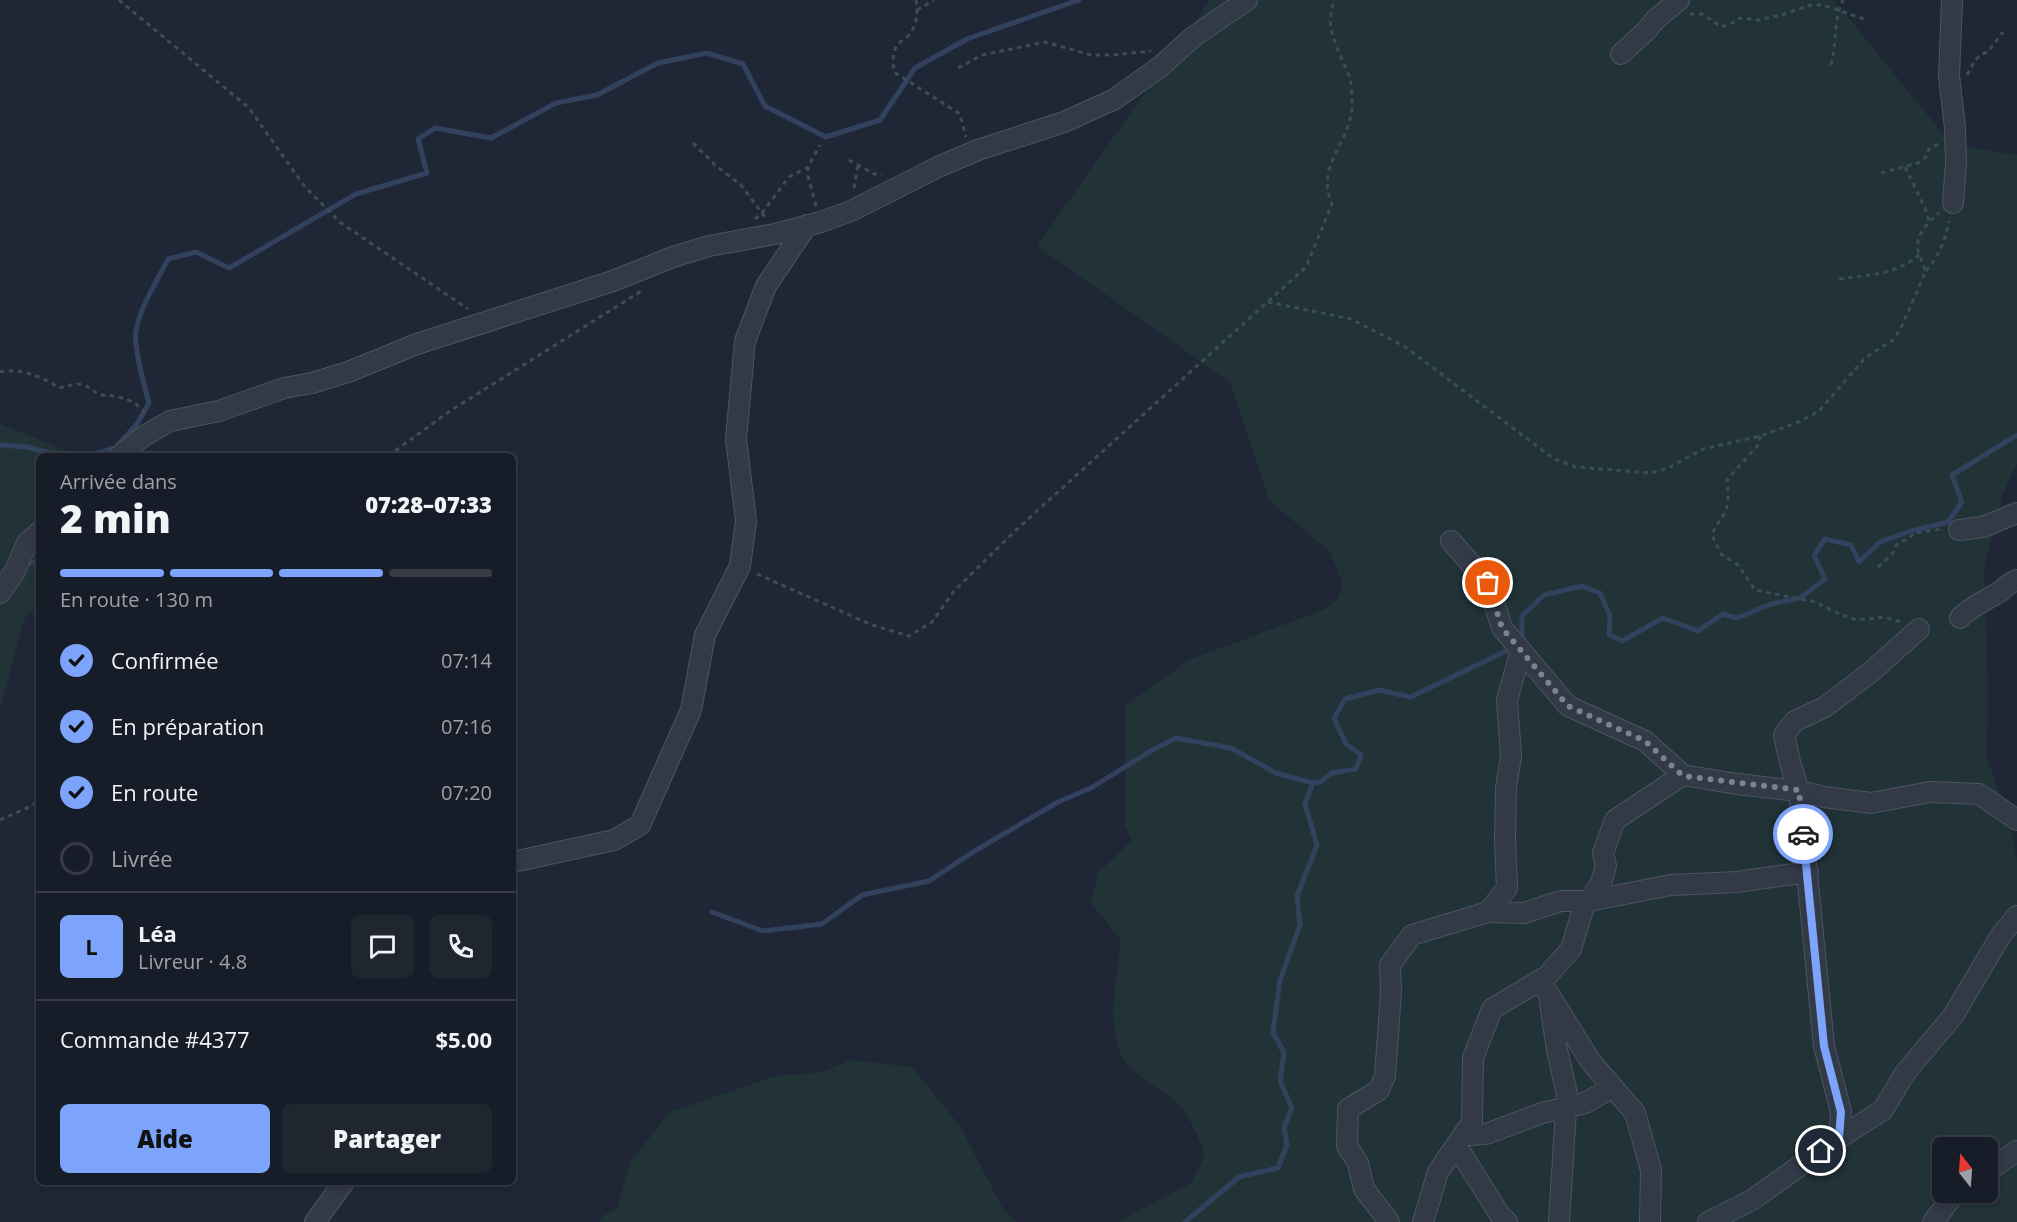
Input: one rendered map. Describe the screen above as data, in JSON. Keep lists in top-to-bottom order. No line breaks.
{"north":"top","page":{"heading":["2 min","Arrivée dans","07:28–07:33"],"panel":["Léa","Livreur · 4.8","Commande #4377","$5.00"],"bar":"En route · 130 m","list":[["Confirmée","07:14"],["En préparation","07:16"],["En route","07:20"],"Livrée"],"round":"L","buttons":["Aide","Partager"]}}
